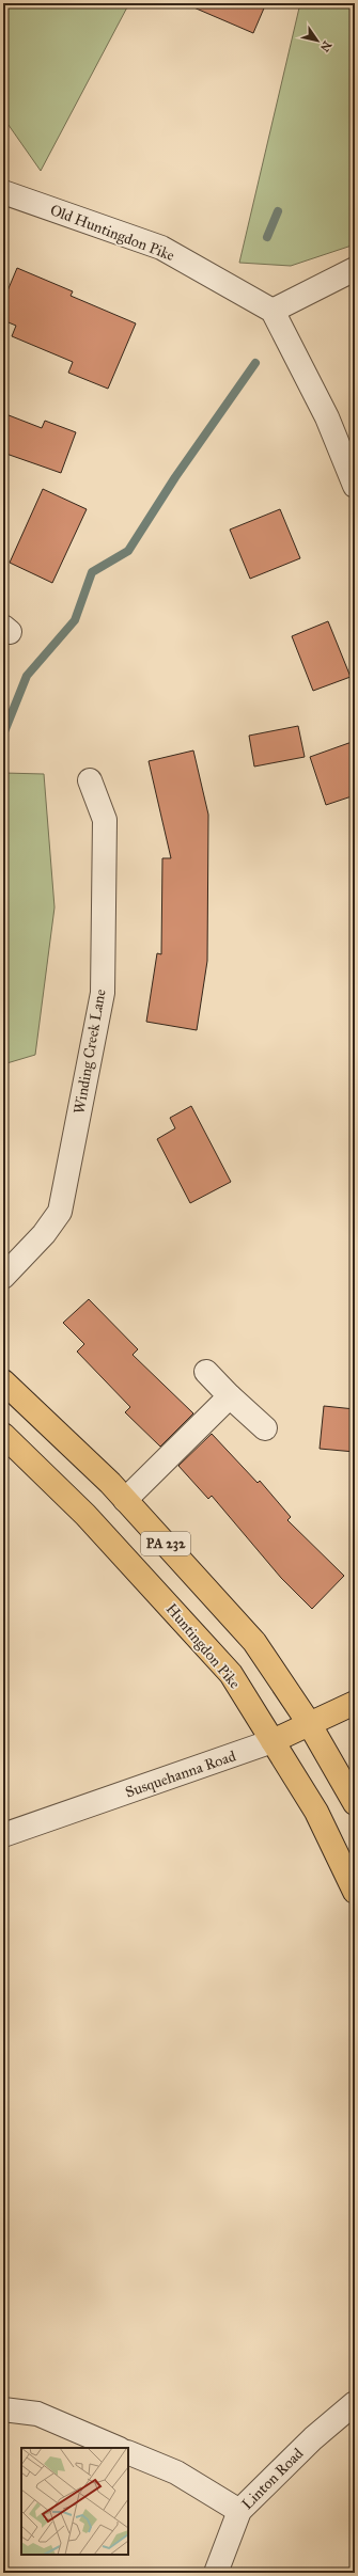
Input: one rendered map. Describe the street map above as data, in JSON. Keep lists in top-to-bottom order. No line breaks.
{"streets":{"main road":["PA 232","Huntingdon Pike","Susquehanna Road"],"street":["Old Huntingdon Pike","Winding Creek Lane","Linton Road"]},"crossings":[["PA 232","Susquehanna Road"],["Huntingdon Pike","Susquehanna Road"]],"north":"bottom right"}
